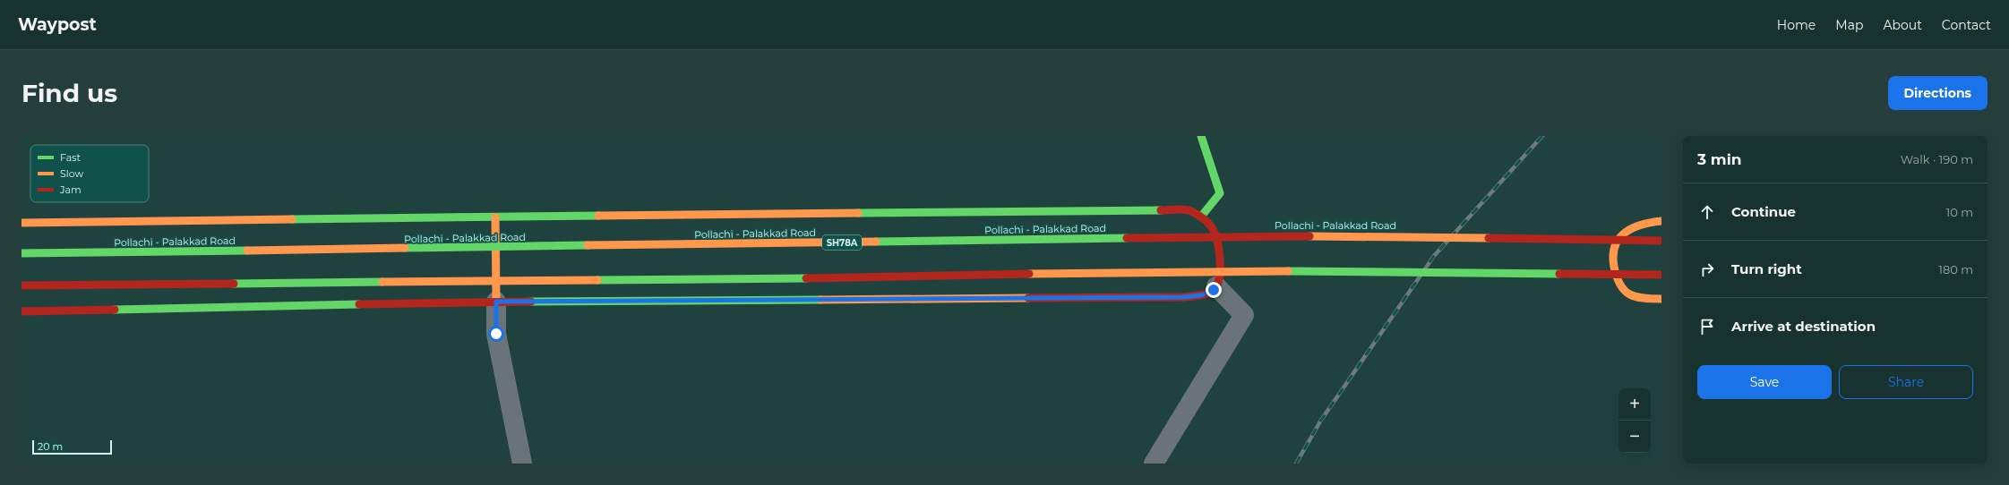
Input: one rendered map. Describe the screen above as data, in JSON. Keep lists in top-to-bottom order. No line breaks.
{"streets":{"main road":["Pollachi - Palakkad Road","SH78A"]},"legend":["Fast","Slow","Jam"],"scale_bar":"20 m","page":{"header":"Waypost","nav":["Home","Map","About","Contact"],"buttons":["Directions",["Save","Share"]],"title":"Find us","heading":["3 min","Walk · 190 m"],"list":[["Continue","10 m"],["Turn right","180 m"],"Arrive at destination"],"map_buttons":["+","−"],"scale":"20 m"}}
